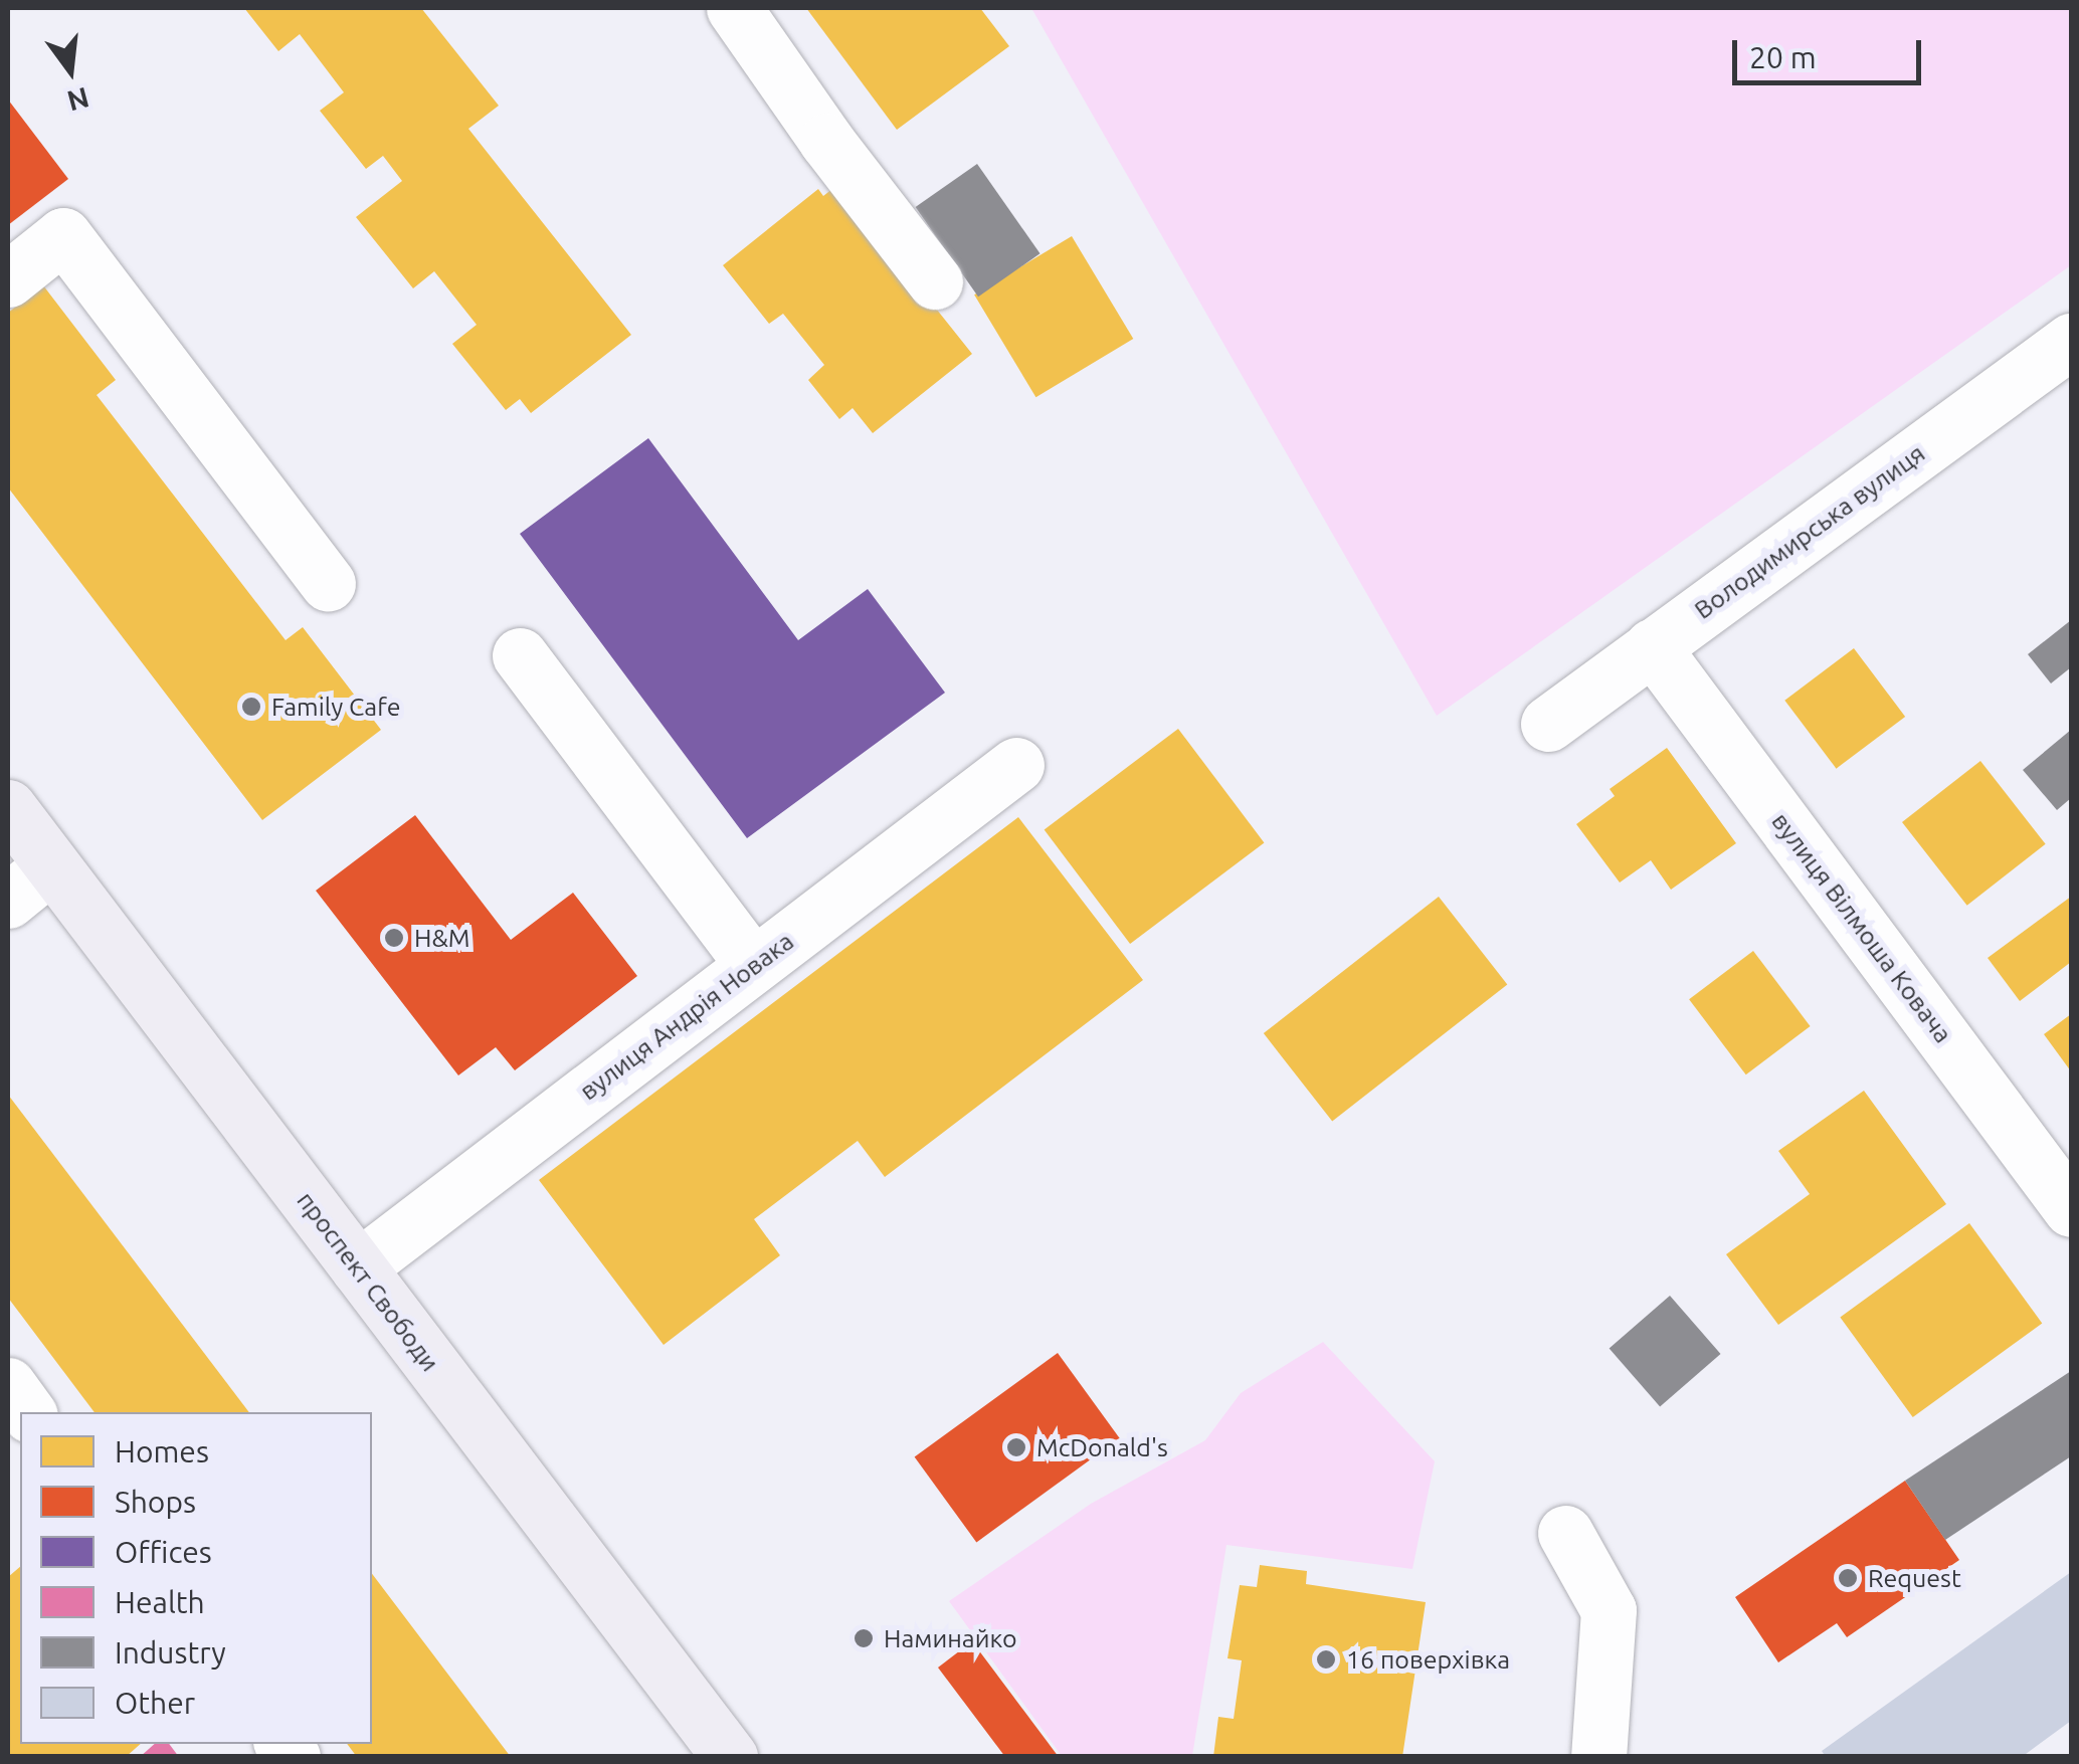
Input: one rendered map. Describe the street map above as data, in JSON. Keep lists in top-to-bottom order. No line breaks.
{"streets":{"main road":["проспект Свободи"],"street":["Володимирська вулиця","вулиця Вілмоша Ковача","вулиця Андрія Новака"]},"crossings":[["Володимирська вулиця","вулиця Вілмоша Ковача"],["вулиця Андрія Новака","проспект Свободи"]],"places":["Family Cafe","H&M","McDonald's","Request","Наминайко","16 поверхівка"],"legend":["Homes","Shops","Offices","Health","Industry","Other"],"scale_bar":"20 m","north":"bottom"}
